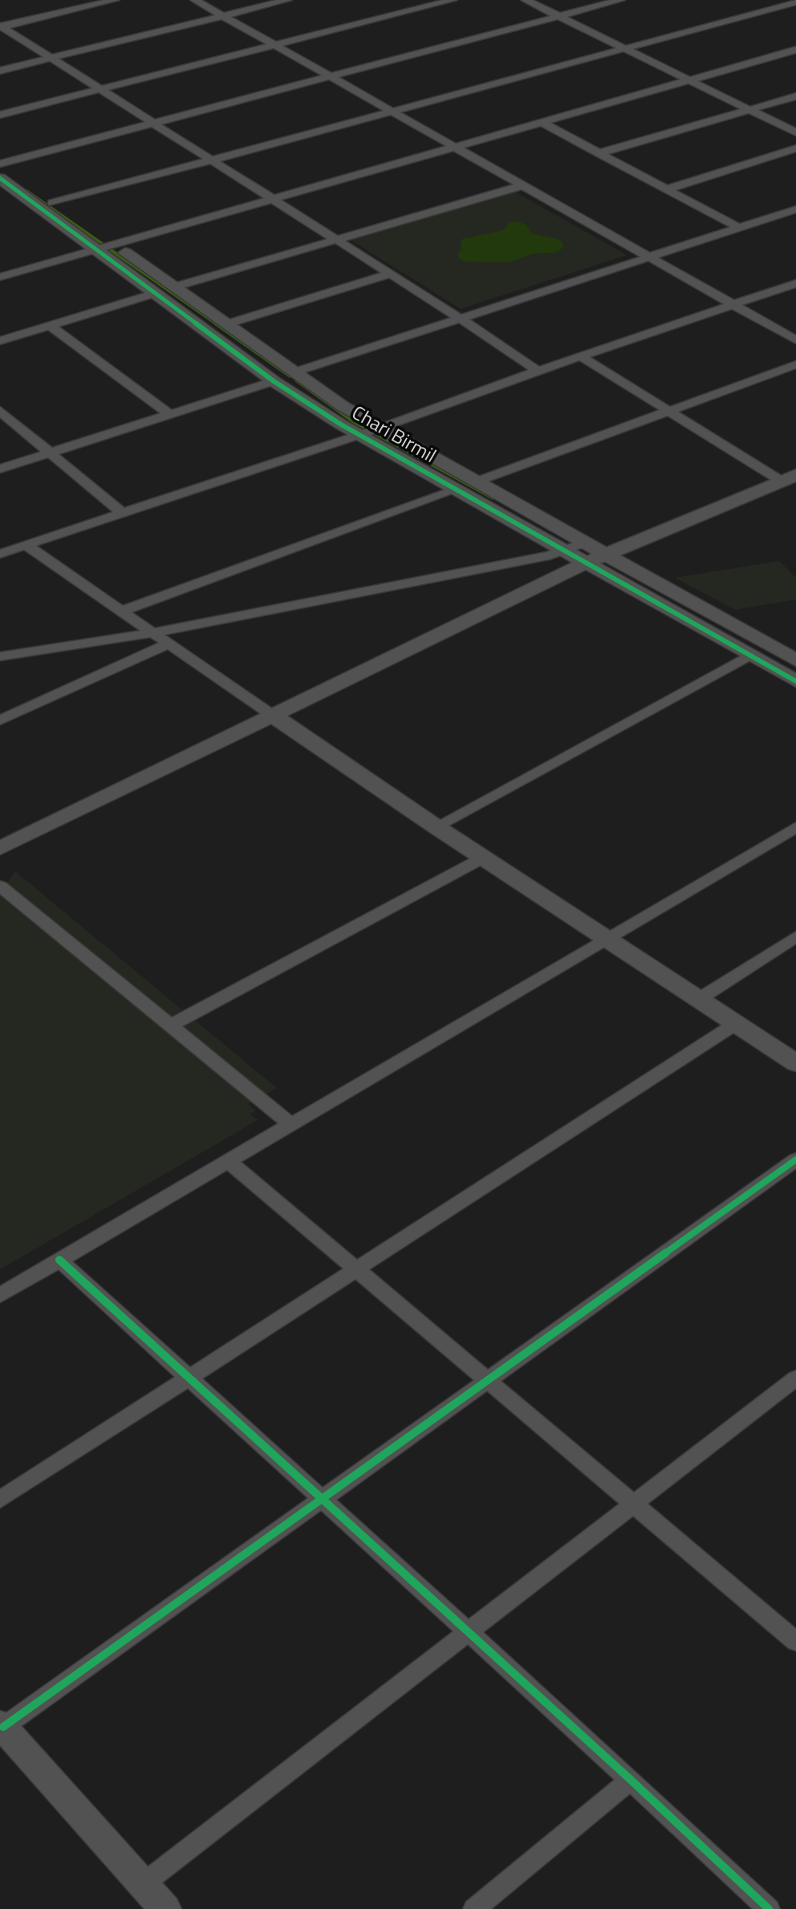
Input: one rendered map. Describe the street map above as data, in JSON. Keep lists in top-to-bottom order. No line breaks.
{"streets":{"street":["Chari Birmil"]}}
